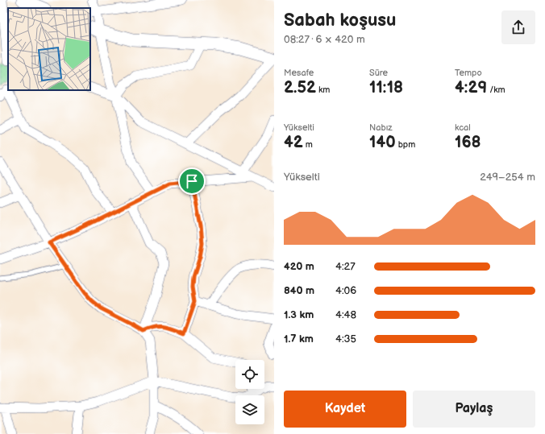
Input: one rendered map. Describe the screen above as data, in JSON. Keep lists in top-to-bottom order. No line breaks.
{"page":{"heading":["Sabah koşusu","08:27 · 6 × 420 m"],"stats":[["Mesafe","2.52 km"],["Süre","11:18"],["Tempo","4:29 /km"],["Yükselti","42 m"],["Nabız","140 bpm"],["kcal","168"]],"chart":["Yükselti","249–254 m"],"list":[{"name":"420 m","note":"4:27"},{"name":"840 m","note":"4:06"},{"name":"1.3 km","note":"4:48"},{"name":"1.7 km","note":"4:35"}],"buttons":["Kaydet","Paylaş"]}}
